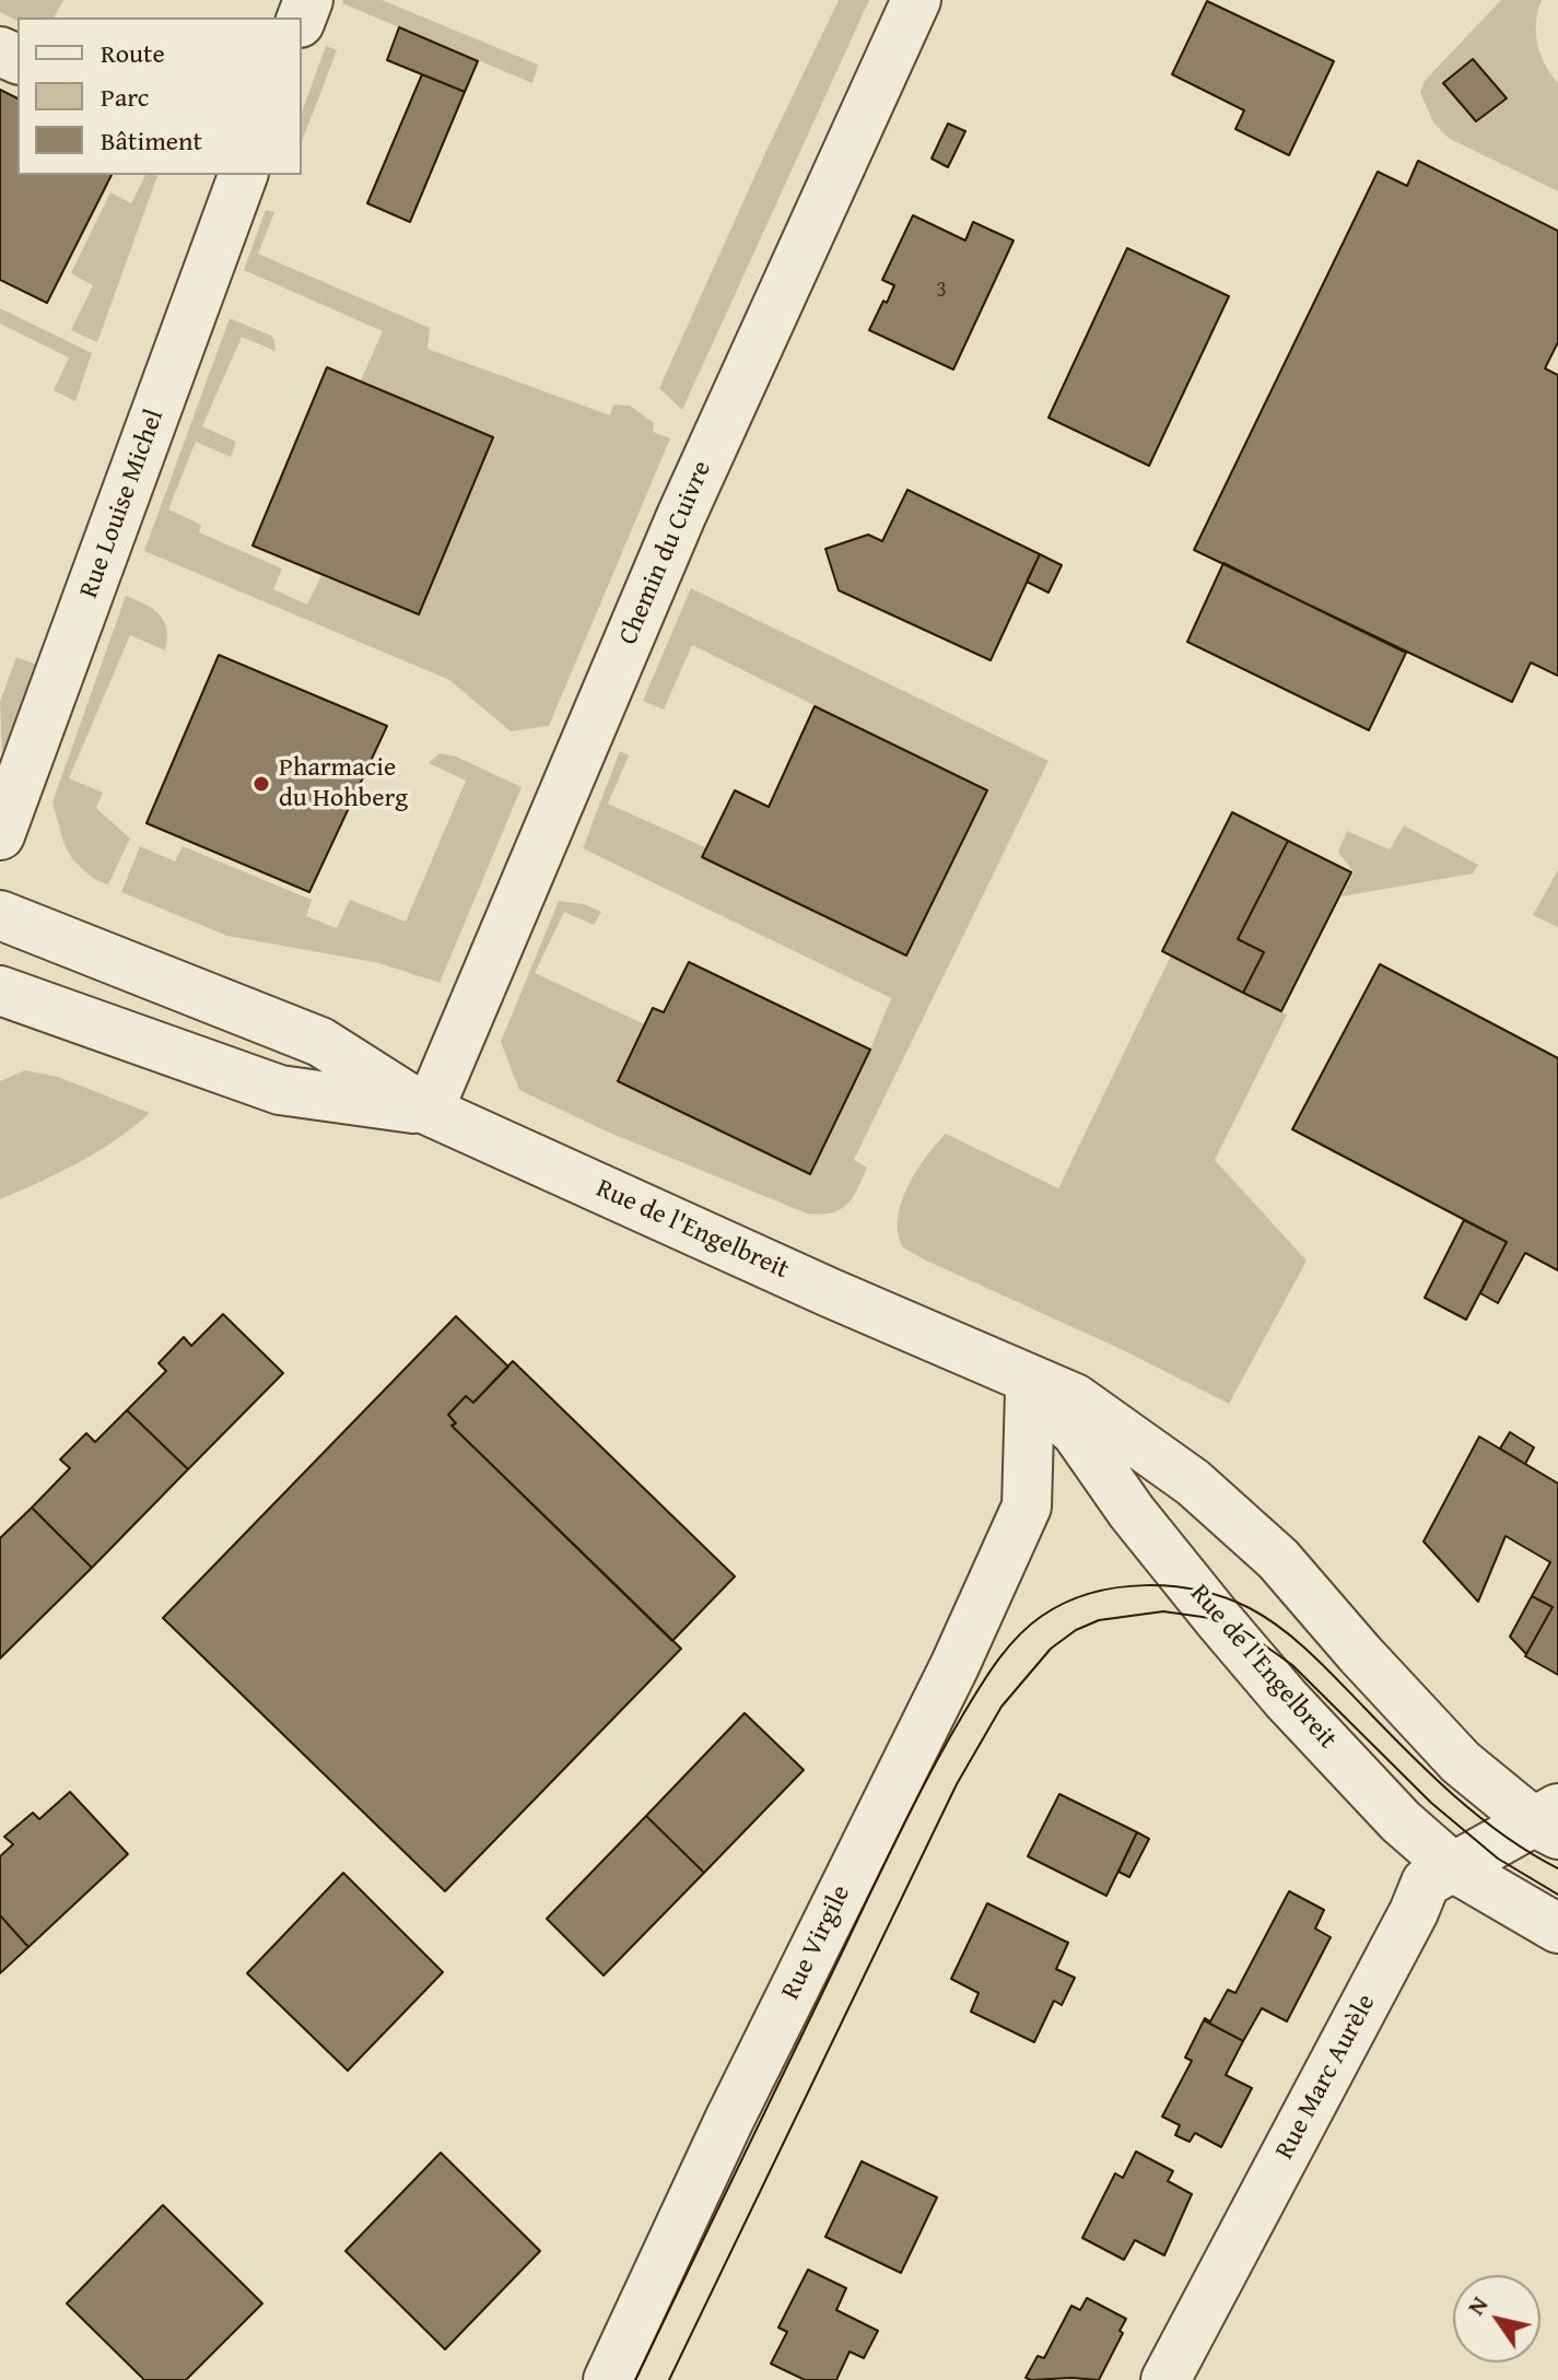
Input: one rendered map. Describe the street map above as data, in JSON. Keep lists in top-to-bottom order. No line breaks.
{"streets":{"street":["Rue Louise Michel","Chemin du Cuivre","Rue de l'Engelbreit","Rue Virgile","Rue Marc Aurèle"]},"crossings":[["Chemin du Cuivre","Rue de l'Engelbreit"],["Rue de l'Engelbreit","Rue Virgile"],["Rue de l'Engelbreit","Rue Marc Aurèle"]],"places":["Pharmacie du Hohberg"],"house_numbers":["3"],"legend":["Route","Parc","Bâtiment"],"north":"top left"}
